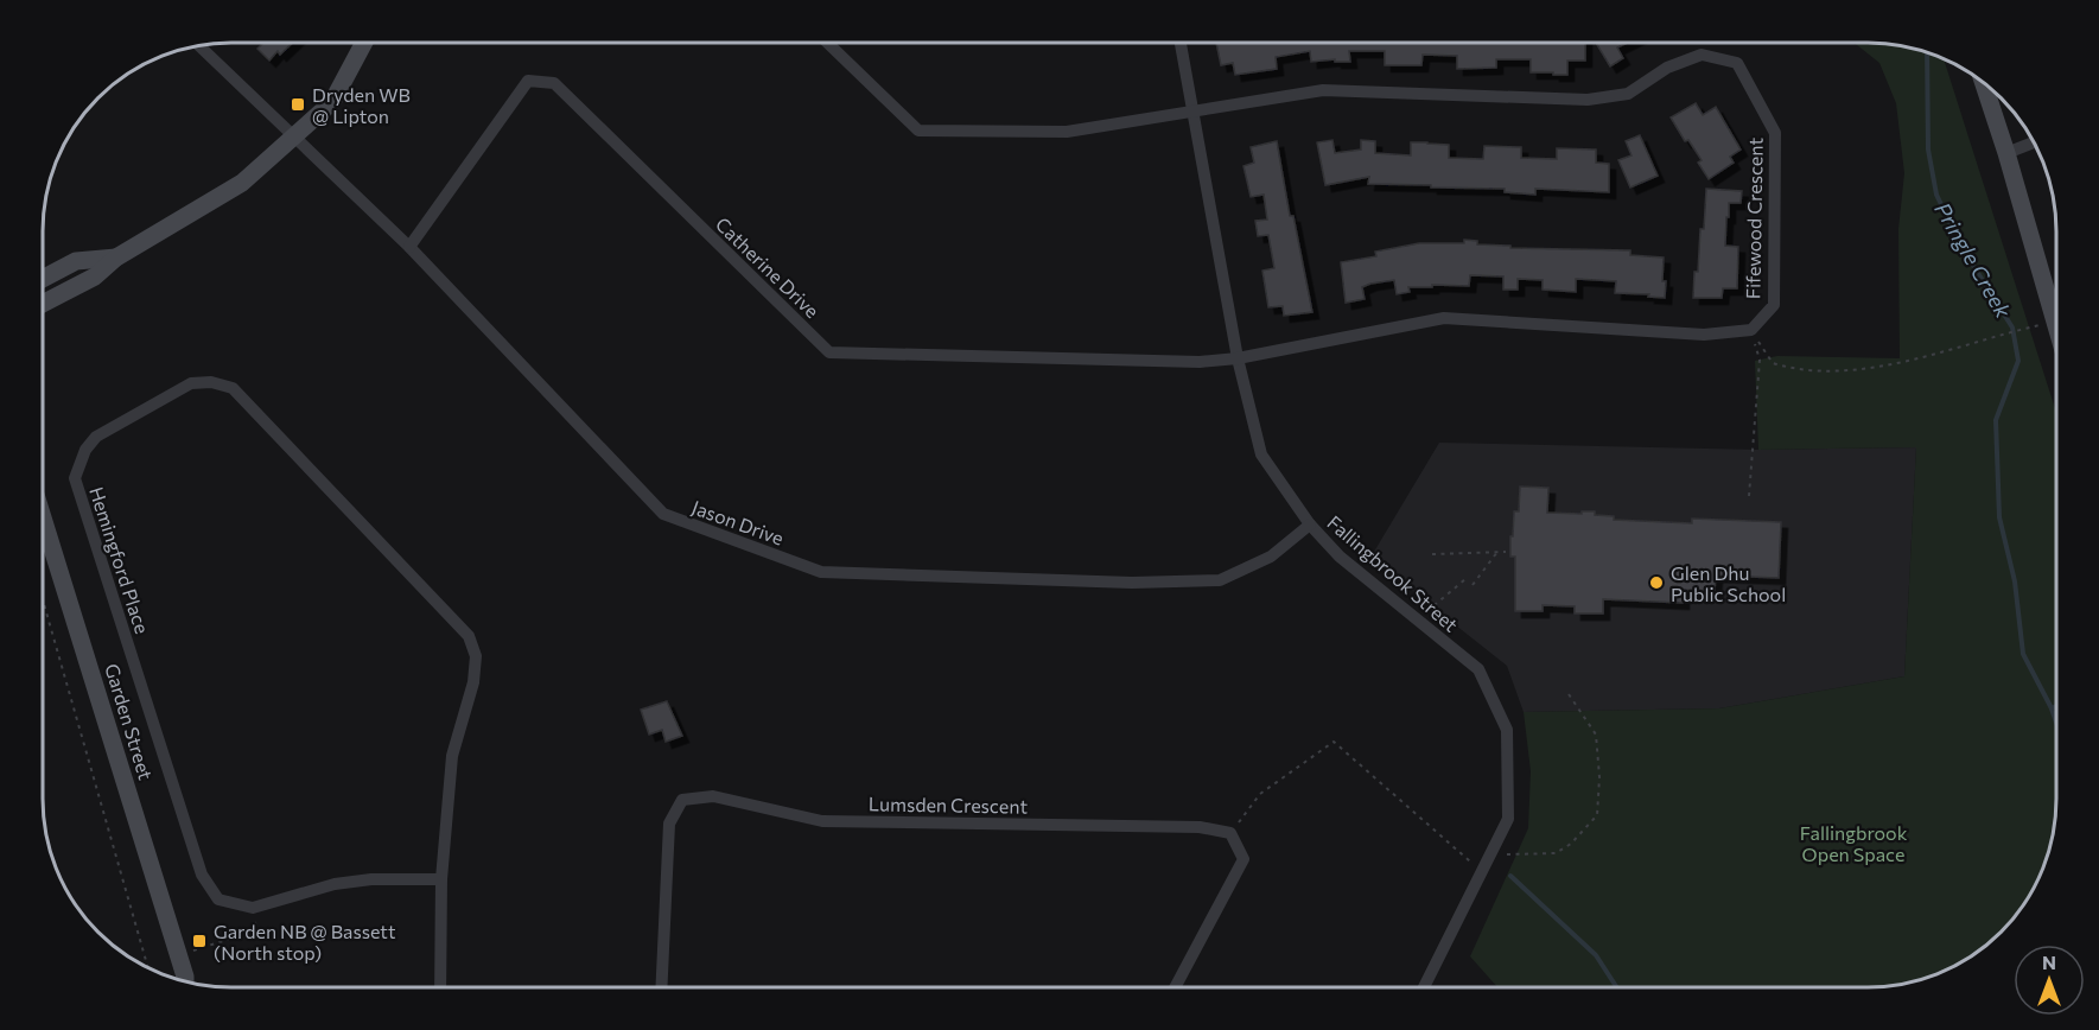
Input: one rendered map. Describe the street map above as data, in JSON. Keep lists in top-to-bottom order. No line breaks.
{"streets":{"street":["Fifewood Crescent","Catherine Drive","Jason Drive","Hemingford Place","Fallingbrook Street","Garden Street","Lumsden Crescent"]},"crossings":[["Fifewood Crescent","Fallingbrook Street"],["Catherine Drive","Jason Drive"],["Catherine Drive","Fallingbrook Street"],["Jason Drive","Fallingbrook Street"]],"water":["Pringle Creek"],"parks":["Fallingbrook Open Space"],"places":{"transit":["Dryden WB @ Lipton","Garden NB @ Bassett (North stop)"],"other":["Glen Dhu Public School"]},"north":"top"}
